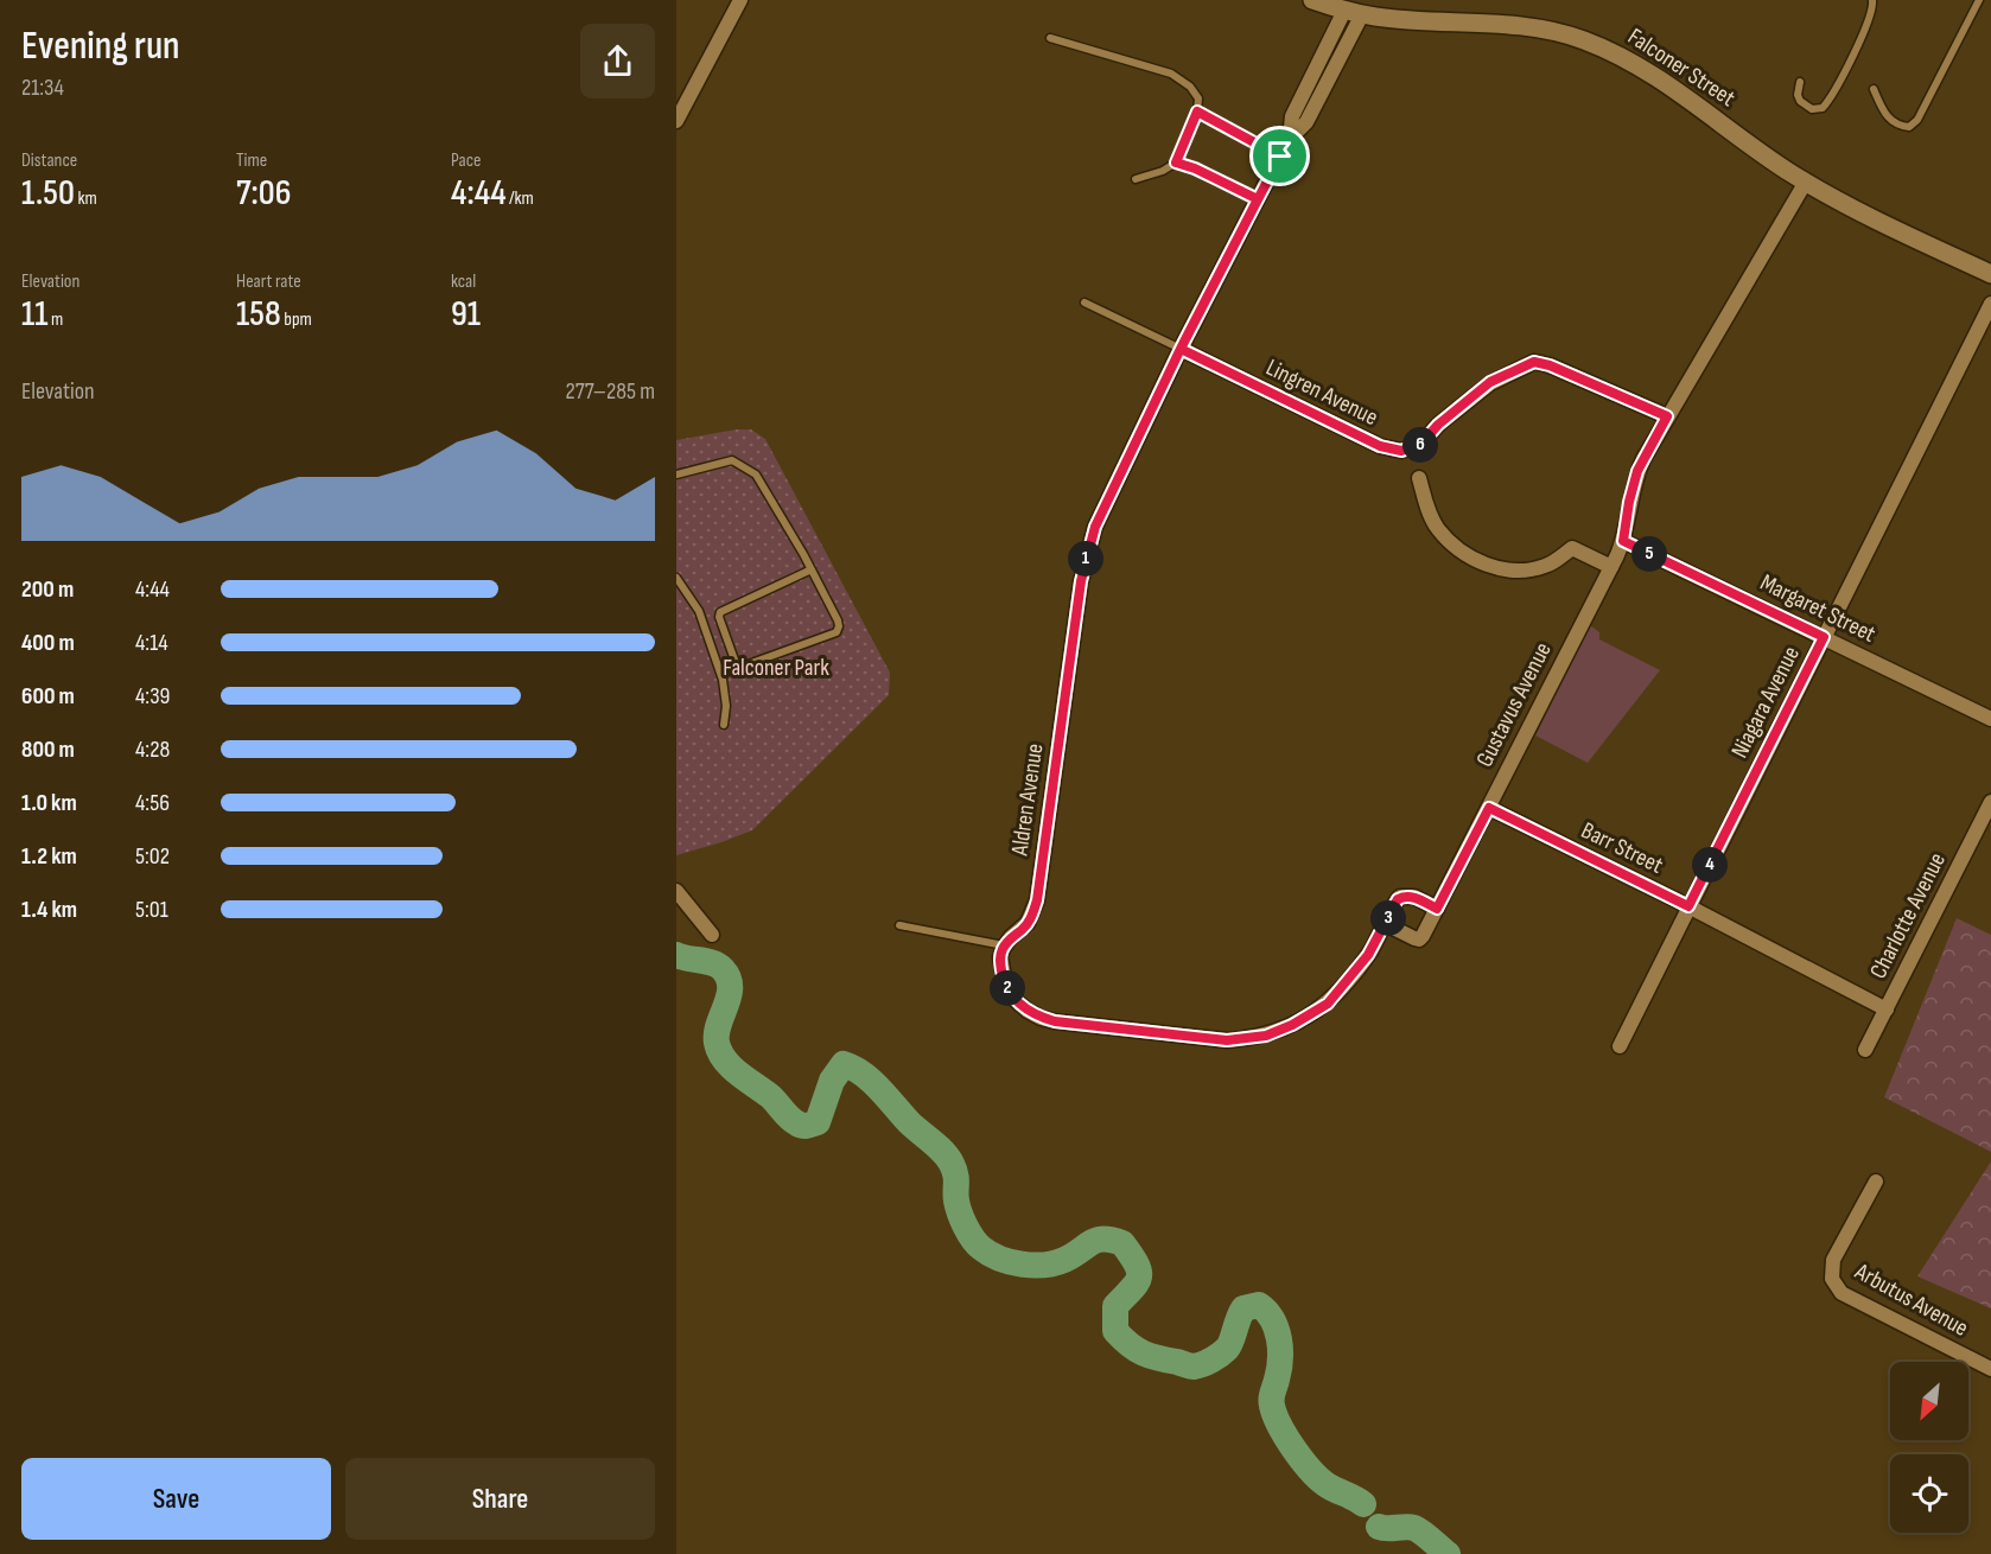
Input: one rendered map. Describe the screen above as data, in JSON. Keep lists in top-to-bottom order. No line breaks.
{"streets":{"street":["Falconer Street","Lingren Avenue","Margaret Street","Niagara Avenue","Gustavus Avenue","Aldren Avenue","Barr Street","Charlotte Avenue","Arbutus Avenue"]},"crossings":[["Falconer Street","Aldren Avenue"],["Lingren Avenue","Gustavus Avenue"],["Lingren Avenue","Aldren Avenue"],["Margaret Street","Niagara Avenue"],["Margaret Street","Gustavus Avenue"],["Niagara Avenue","Barr Street"],["Gustavus Avenue","Barr Street"],["Barr Street","Charlotte Avenue"]],"parks":["Falconer Park"],"north":"bottom left","page":{"heading":["Evening run","21:34"],"stats":[["Distance","1.50 km"],["Time","7:06"],["Pace","4:44 /km"],["Elevation","11 m"],["Heart rate","158 bpm"],["kcal","91"]],"chart":["Elevation","277–285 m"],"pins":["6","5","1","4","3","2"],"list":[{"name":"200 m","note":"4:44"},{"name":"400 m","note":"4:14"},{"name":"600 m","note":"4:39"},{"name":"800 m","note":"4:28"},{"name":"1.0 km","note":"4:56"},{"name":"1.2 km","note":"5:02"},{"name":"1.4 km","note":"5:01"}],"buttons":["Save","Share"]}}
